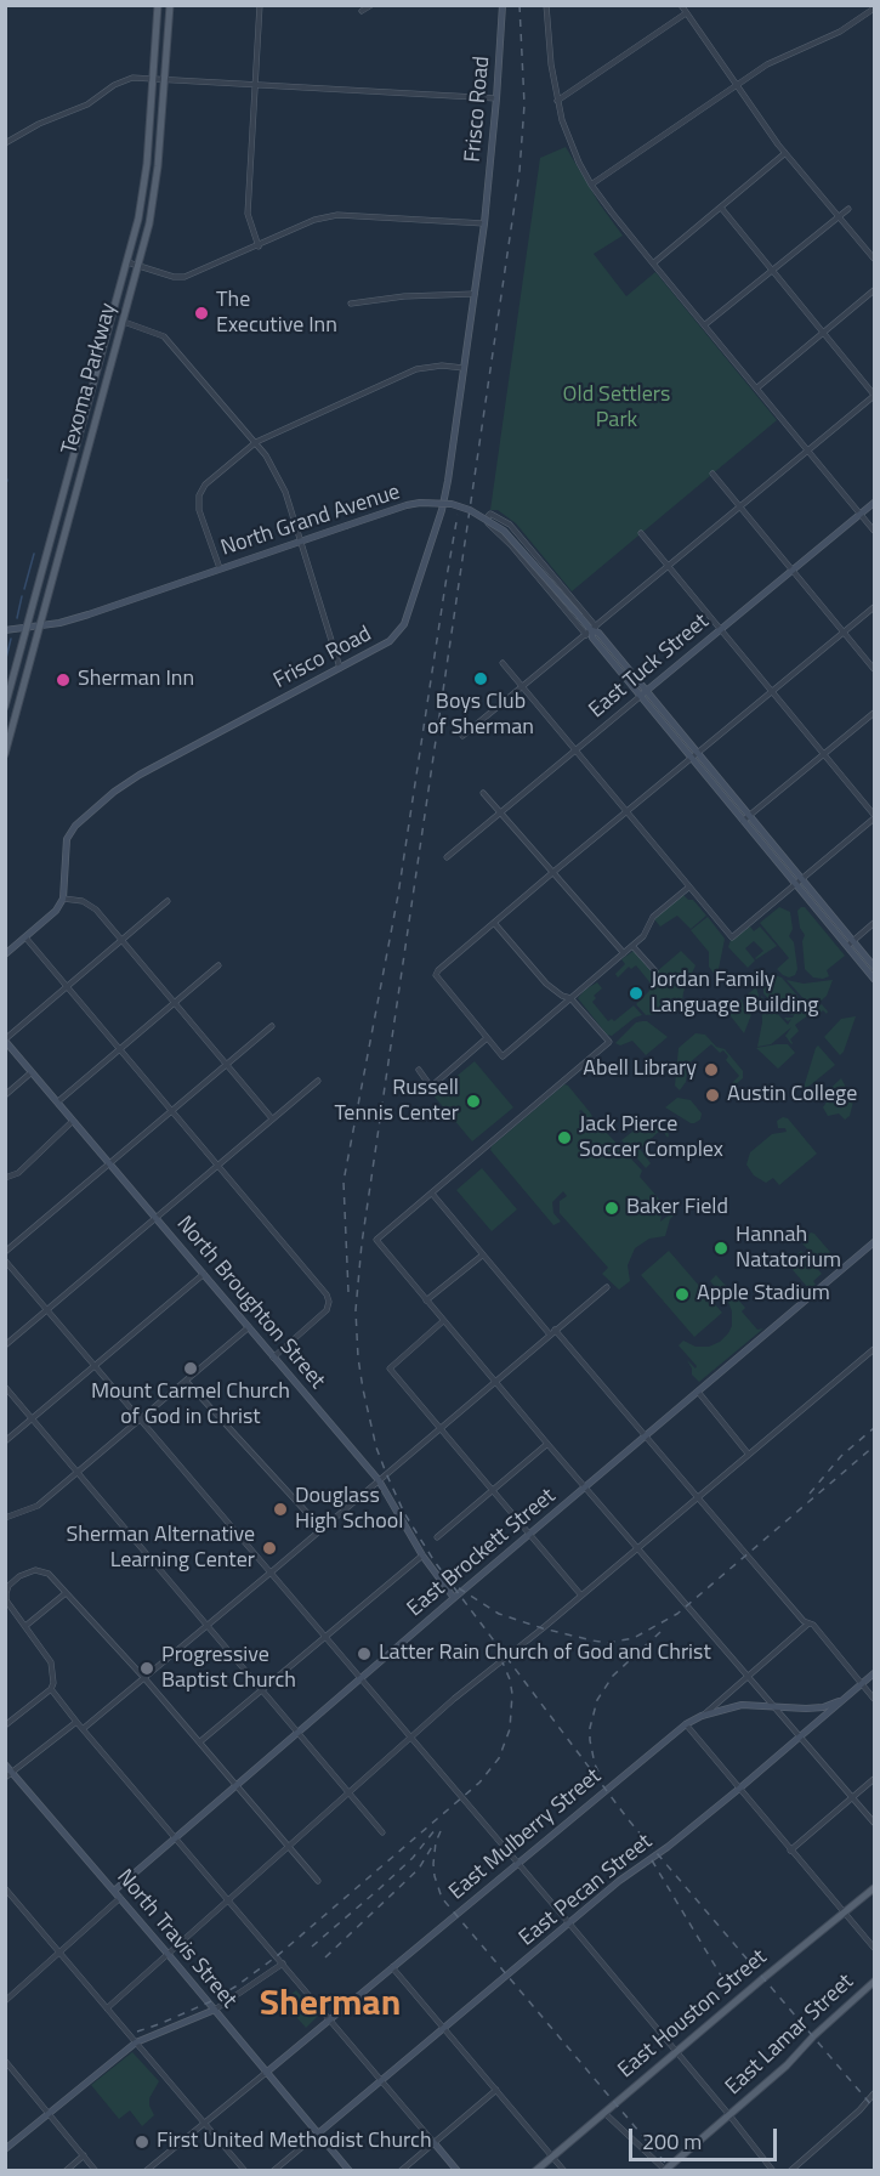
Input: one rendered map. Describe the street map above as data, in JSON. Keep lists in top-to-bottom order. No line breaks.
{"streets":{"main road":["Texoma Parkway","East Houston Street","East Lamar Street"],"street":["Frisco Road","North Grand Avenue","East Tuck Street","North Broughton Street","East Brockett Street","East Mulberry Street","East Pecan Street","North Travis Street"]},"crossings":[["Texoma Parkway","North Grand Avenue"],["North Grand Avenue","East Tuck Street"],["North Broughton Street","East Brockett Street"],["East Brockett Street","North Travis Street"],["East Mulberry Street","North Travis Street"],["East Pecan Street","North Travis Street"]],"districts":["Sherman"],"parks":["Old Settlers Park"],"places":["The Executive Inn","Boys Club of Sherman","Sherman Inn","Jordan Family Language Building","Abell Library","Austin College","Russell Tennis Center","Jack Pierce Soccer Complex","Baker Field","Hannah Natatorium","Apple Stadium","Mount Carmel Church of God in Christ","Douglass High School","Sherman Alternative Learning Center","Latter Rain Church of God and Christ","Progressive Baptist Church","First United Methodist Church"],"scale_bar":"200 m"}
